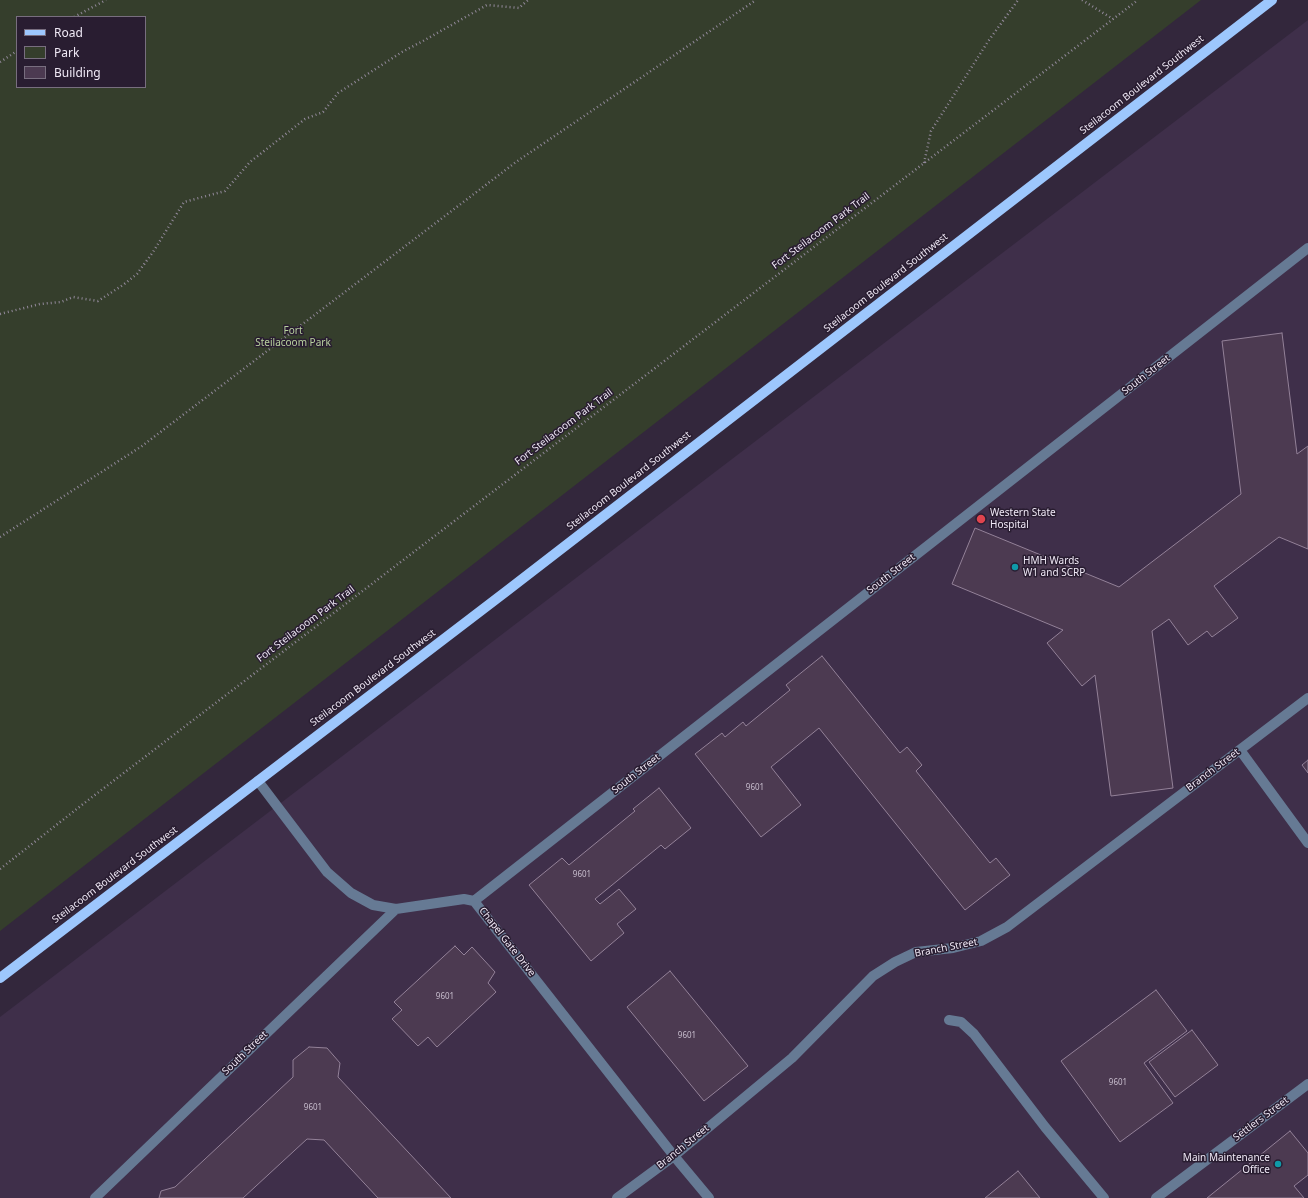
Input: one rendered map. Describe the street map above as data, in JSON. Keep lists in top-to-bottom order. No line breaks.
{"streets":{"main road":["Steilacoom Boulevard Southwest"],"street":["South Street","Branch Street","Chapel Gate Drive","Settlers Street"],"path":["Fort Steilacoom Park Trail"]},"crossings":[["Steilacoom Boulevard Southwest","Chapel Gate Drive"],["South Street","Chapel Gate Drive"],["Branch Street","Chapel Gate Drive"]],"parks":["Fort Steilacoom Park"],"places":["Western State Hospital","HMH Wards W1 and SCRP","Main Maintenance Office"],"house_numbers":["9601","9601","9601","9601","9601","9601"],"legend":["Road","Park","Building"]}
